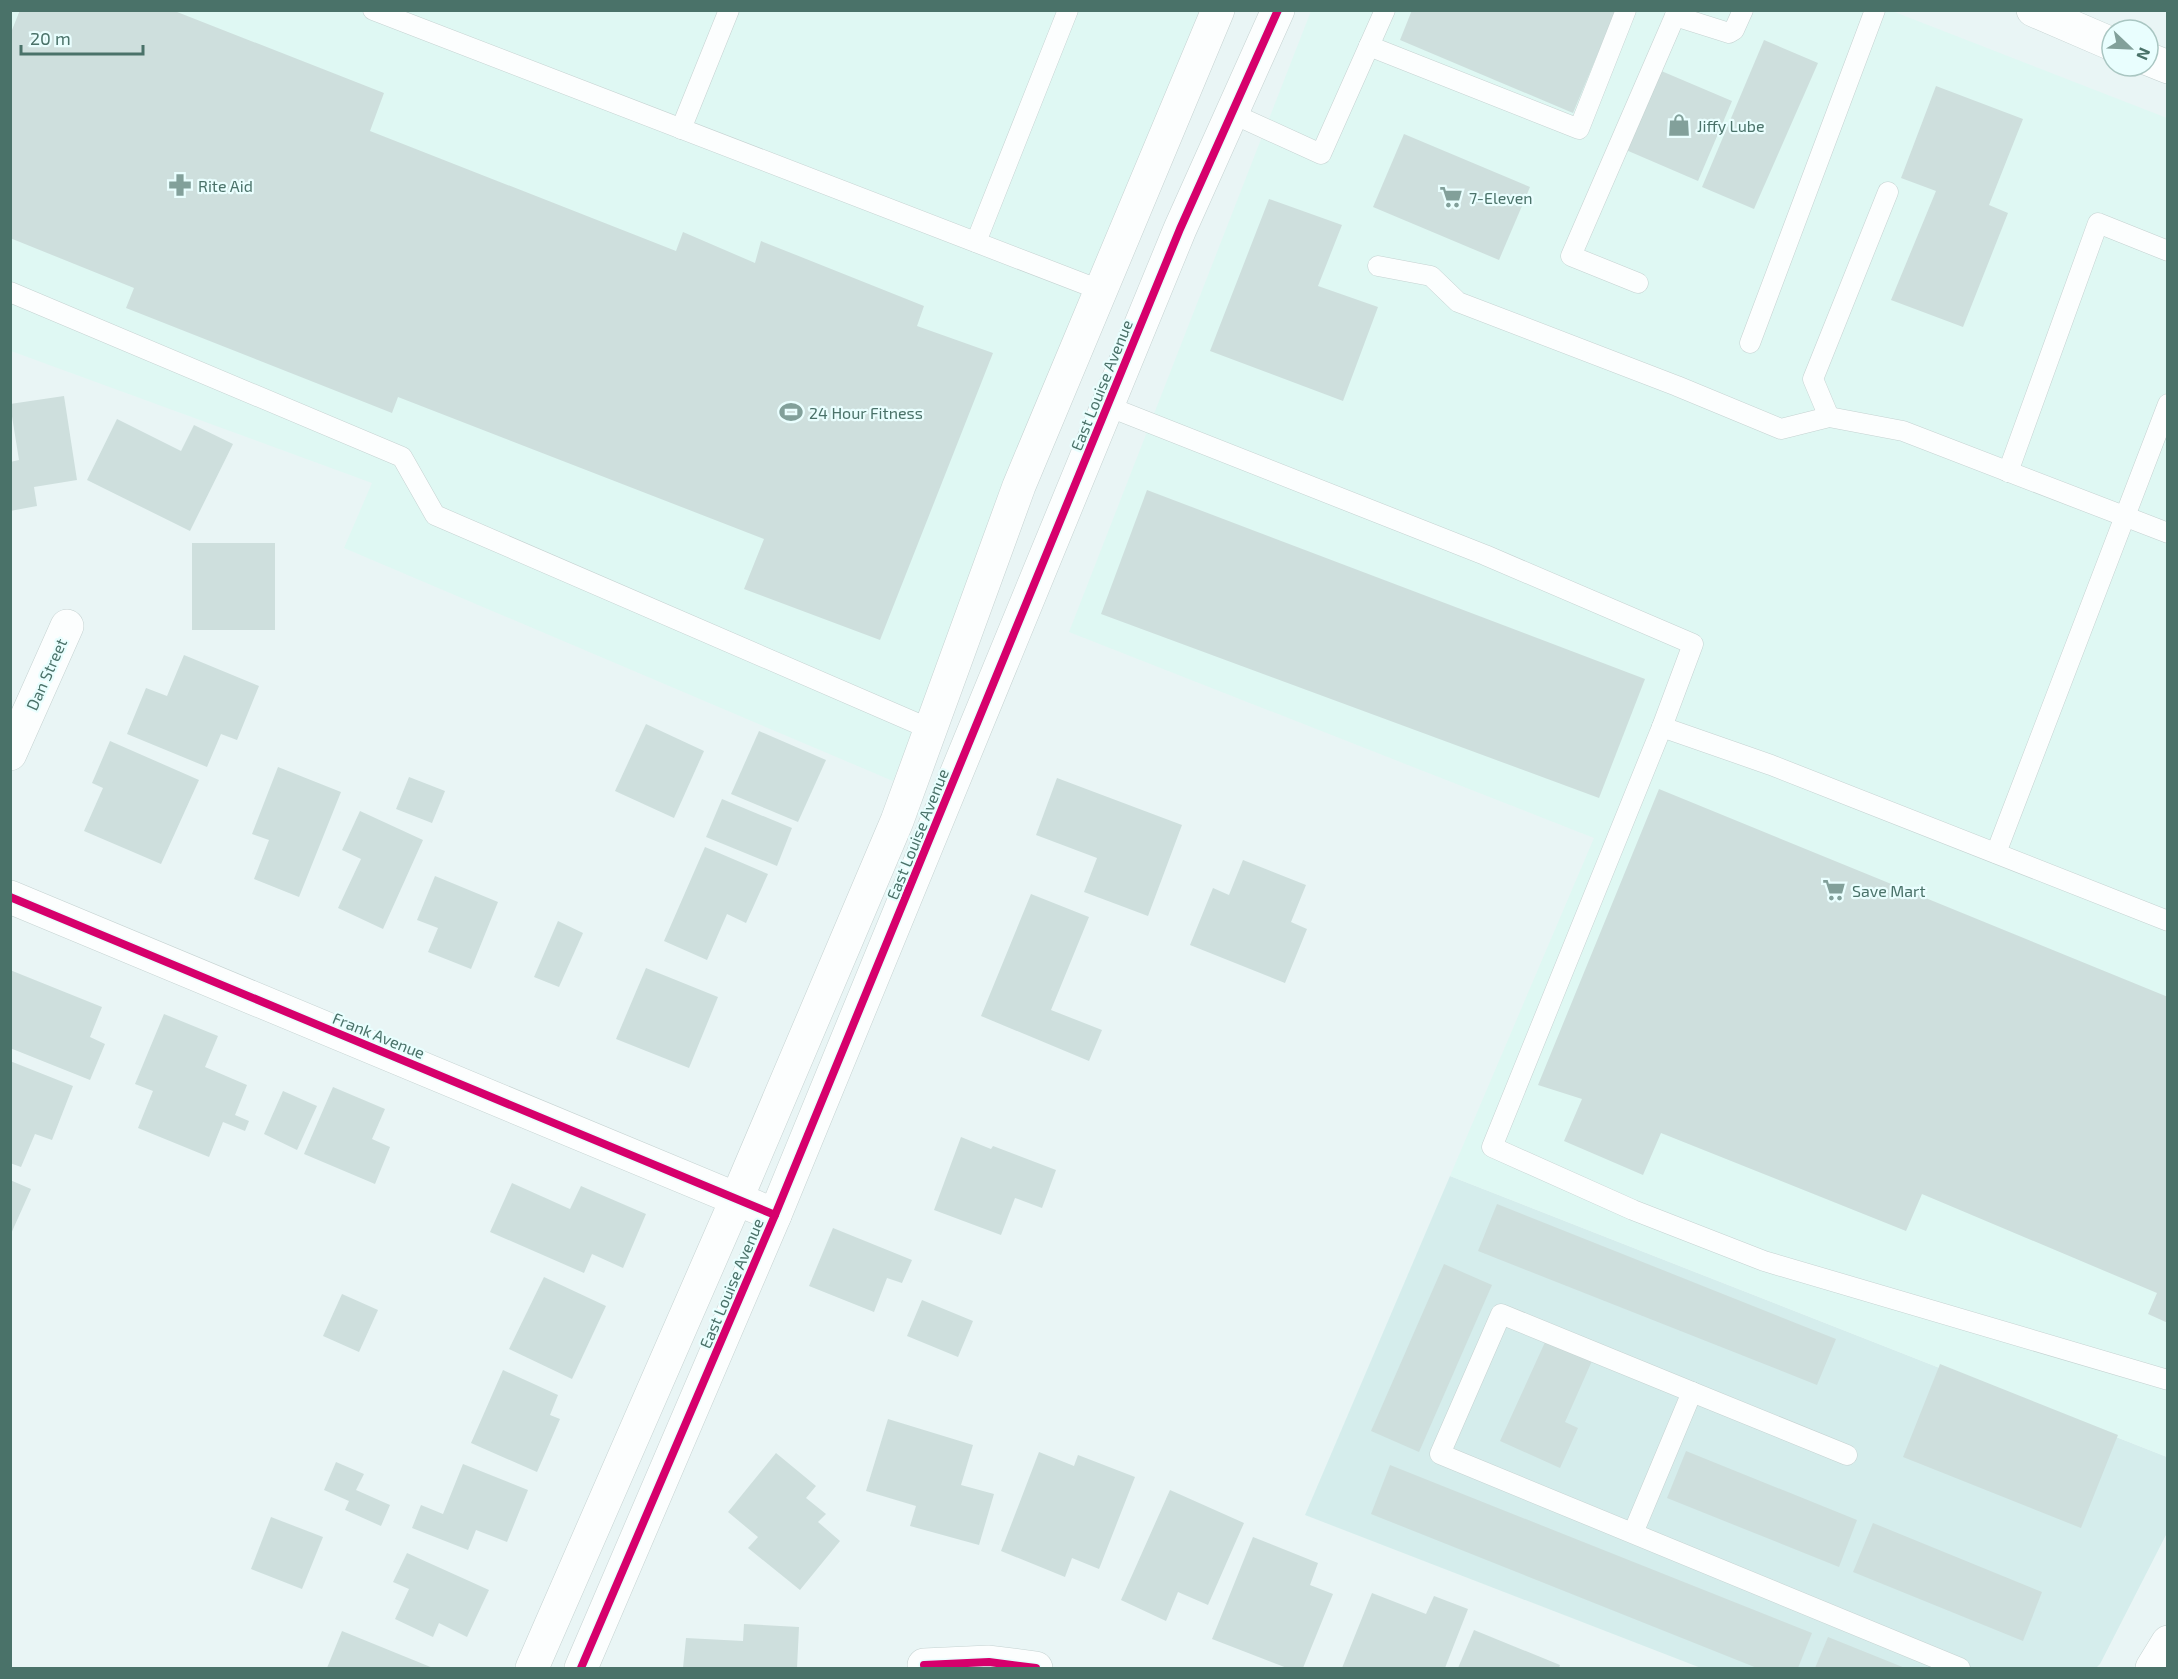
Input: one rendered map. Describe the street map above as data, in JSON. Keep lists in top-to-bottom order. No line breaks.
{"streets":{"street":["East Louise Avenue","Dan Street","Frank Avenue"]},"crossings":[["East Louise Avenue","Frank Avenue"]],"places":{"shop":["Jiffy Lube"],"pharmacy":["Rite Aid"],"supermarket":["7-Eleven","Save Mart"],"sports":["24 Hour Fitness"]},"scale_bar":"20 m","north":"bottom right"}
